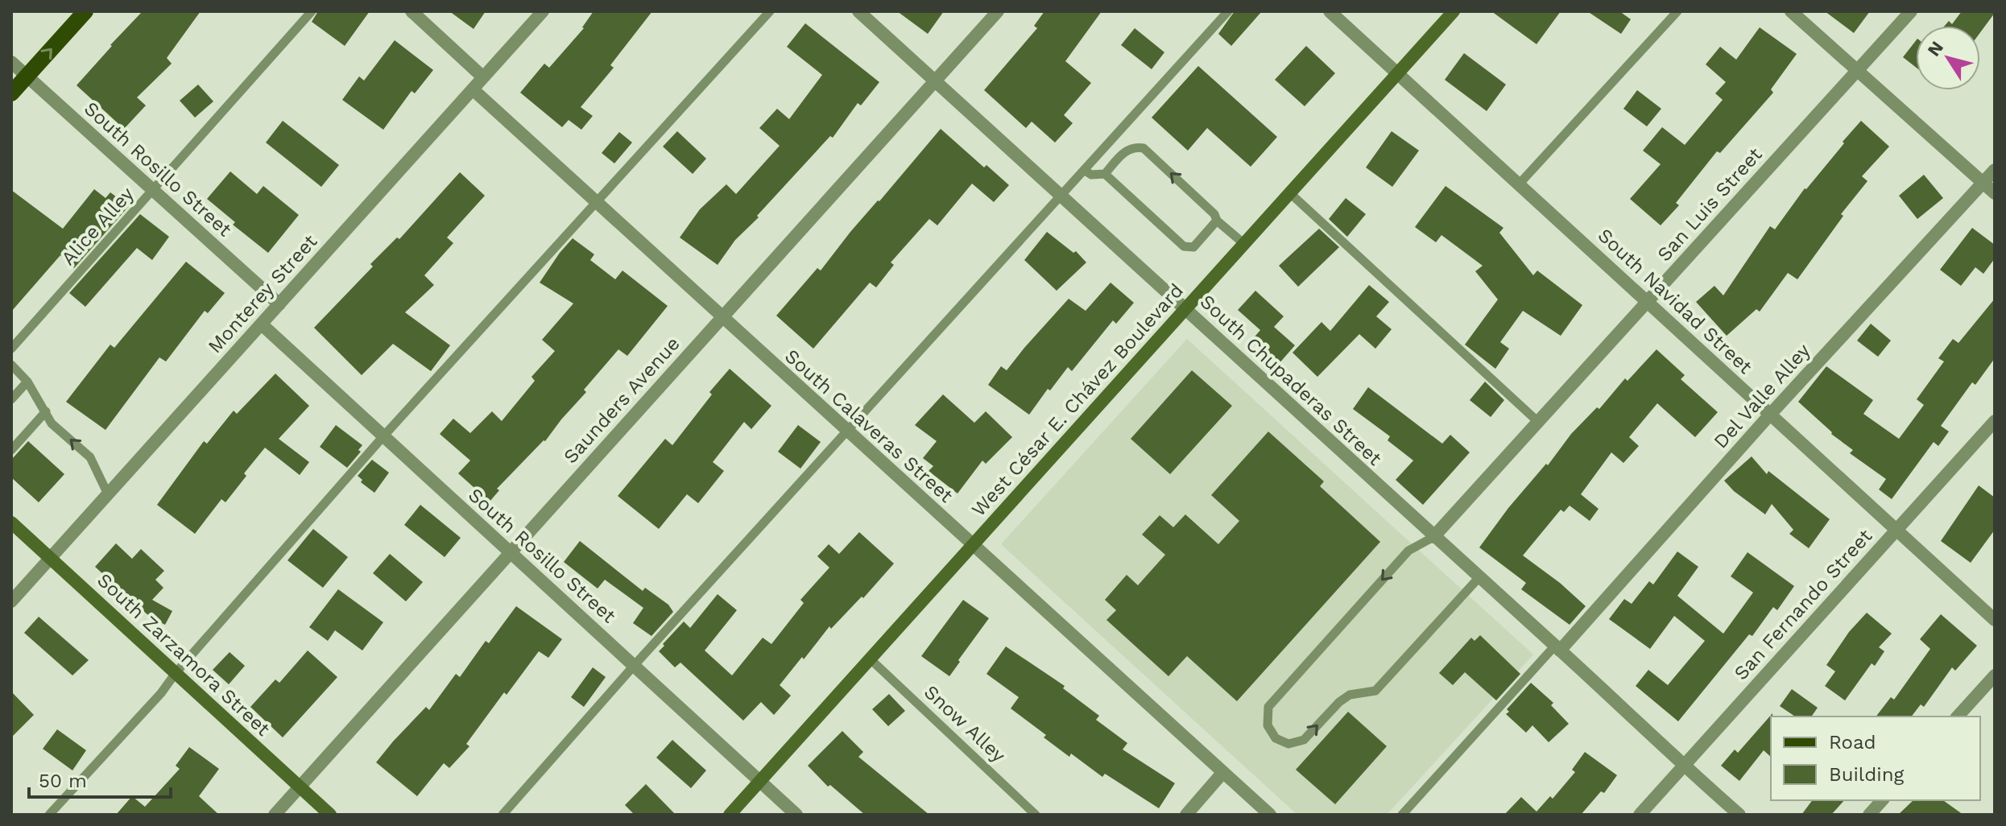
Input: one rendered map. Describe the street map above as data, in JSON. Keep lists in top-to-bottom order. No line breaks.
{"streets":{"street":["South Rosillo Street","San Luis Street","Monterey Street","South Navidad Street","South Chupaderas Street","Del Valle Alley","Saunders Avenue","West César E. Chávez Boulevard","South Calaveras Street","San Fernando Street","South Zarzamora Street"],"lane":["Alice Alley","Snow Alley"]},"crossings":[["South Rosillo Street","Alice Alley"],["South Rosillo Street","Monterey Street"],["South Rosillo Street","Saunders Avenue"],["South Rosillo Street","West César E. Chávez Boulevard"],["San Luis Street","South Navidad Street"],["San Luis Street","South Chupaderas Street"],["Monterey Street","South Calaveras Street"],["Monterey Street","South Zarzamora Street"],["South Navidad Street","Del Valle Alley"],["South Navidad Street","West César E. Chávez Boulevard"],["South Navidad Street","San Fernando Street"],["South Chupaderas Street","Del Valle Alley"],["South Chupaderas Street","Saunders Avenue"],["South Chupaderas Street","West César E. Chávez Boulevard"],["South Chupaderas Street","San Fernando Street"],["Saunders Avenue","South Calaveras Street"],["Saunders Avenue","South Zarzamora Street"],["West César E. Chávez Boulevard","South Calaveras Street"],["West César E. Chávez Boulevard","Snow Alley"]],"legend":["Road","Building"],"scale_bar":"50 m","north":"top left"}
